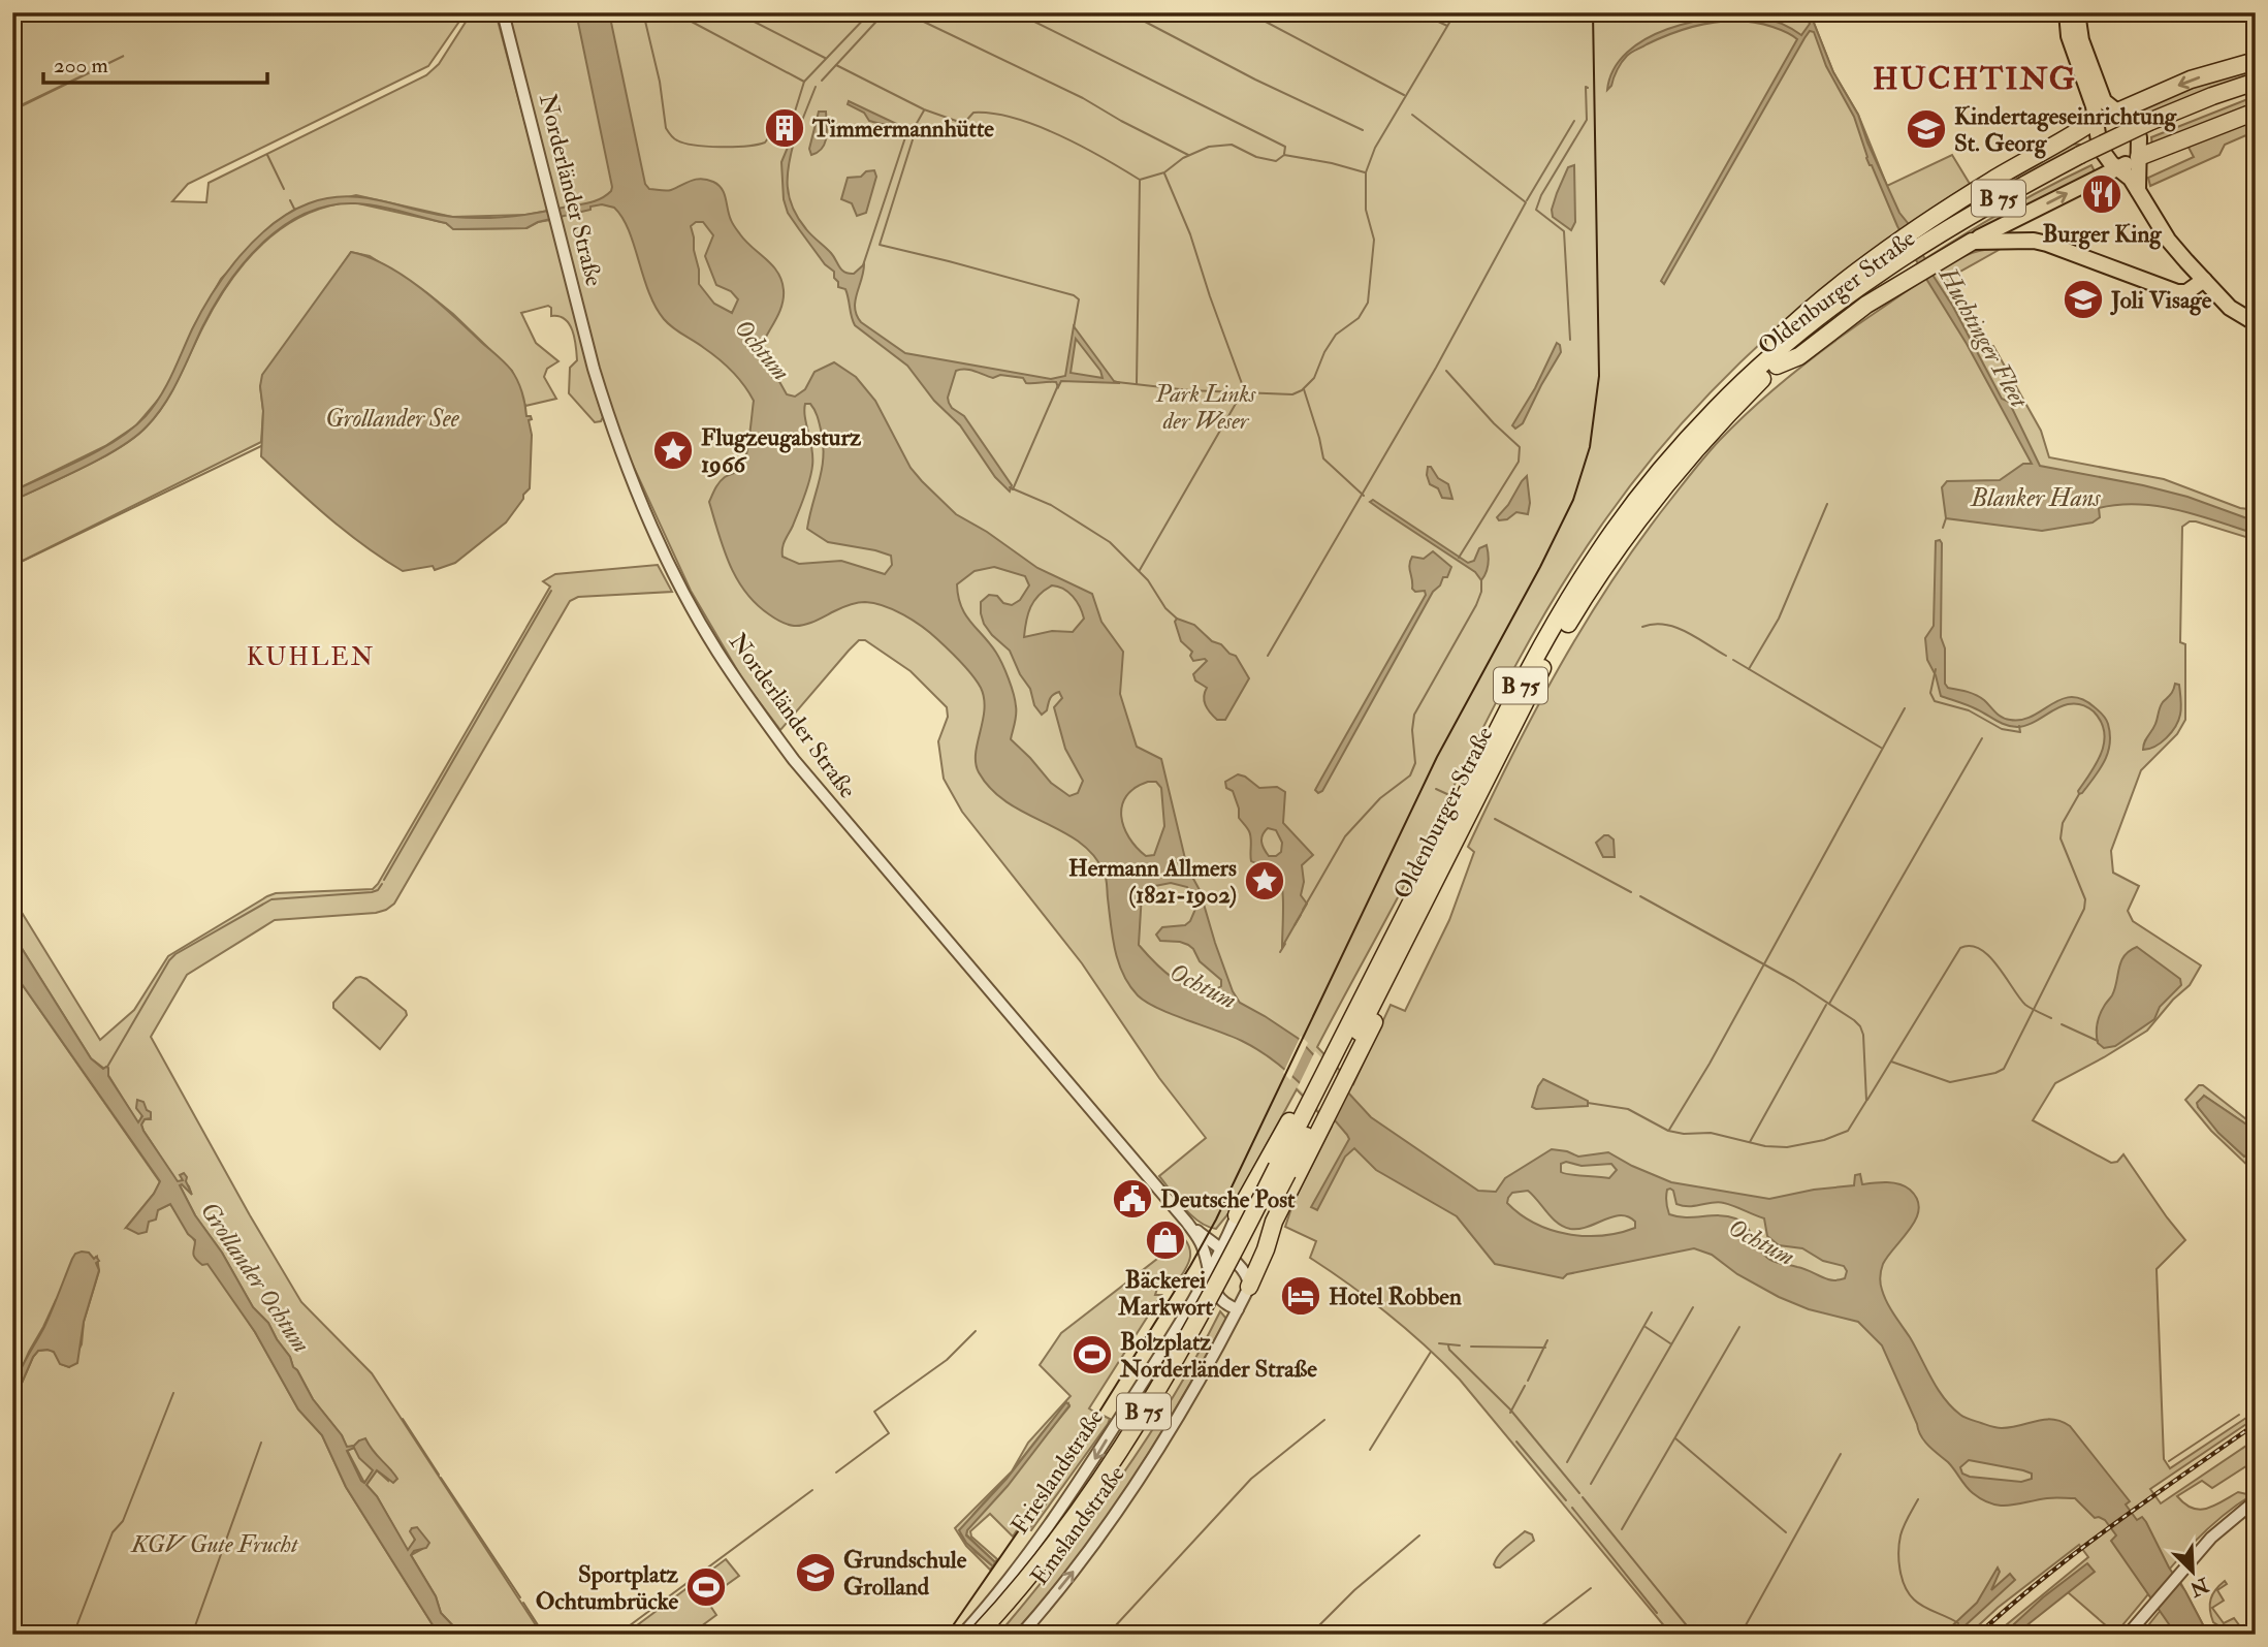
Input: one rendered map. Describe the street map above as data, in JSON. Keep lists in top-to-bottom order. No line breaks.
{"streets":{"highway":["B 75","Oldenburger Straße"],"street":["Norderländer Straße","Frieslandstraße","Emslandstraße"]},"crossings":[["Norderländer Straße","Frieslandstraße"],["Norderländer Straße","Emslandstraße"],["B 75","Oldenburger Straße"]],"one_way":["Frieslandstraße","Emslandstraße"],"districts":["HUCHTING","KUHLEN"],"water":["Huchtinger Fleet","Ochtum","Grollander See","Blanker Hans","Grollander Ochtum"],"parks":["Park Links der Weser","KGV Gute Frucht"],"places":{"building":["Timmermannhütte"],"school or university":["Kindertageseinrichtung St. Georg","Joli Visage","Grundschule Grolland"],"restaurant":["Burger King"],"place":["Flugzeugabsturz 1966","Hermann Allmers (1821-1902)"],"public building":["Deutsche Post"],"shop":["Bäckerei Markwort"],"hotel":["Hotel Robben"],"sports":["Bolzplatz Norderländer Straße","Sportplatz Ochtumbrücke"]},"scale_bar":"200 m","north":"bottom right"}
